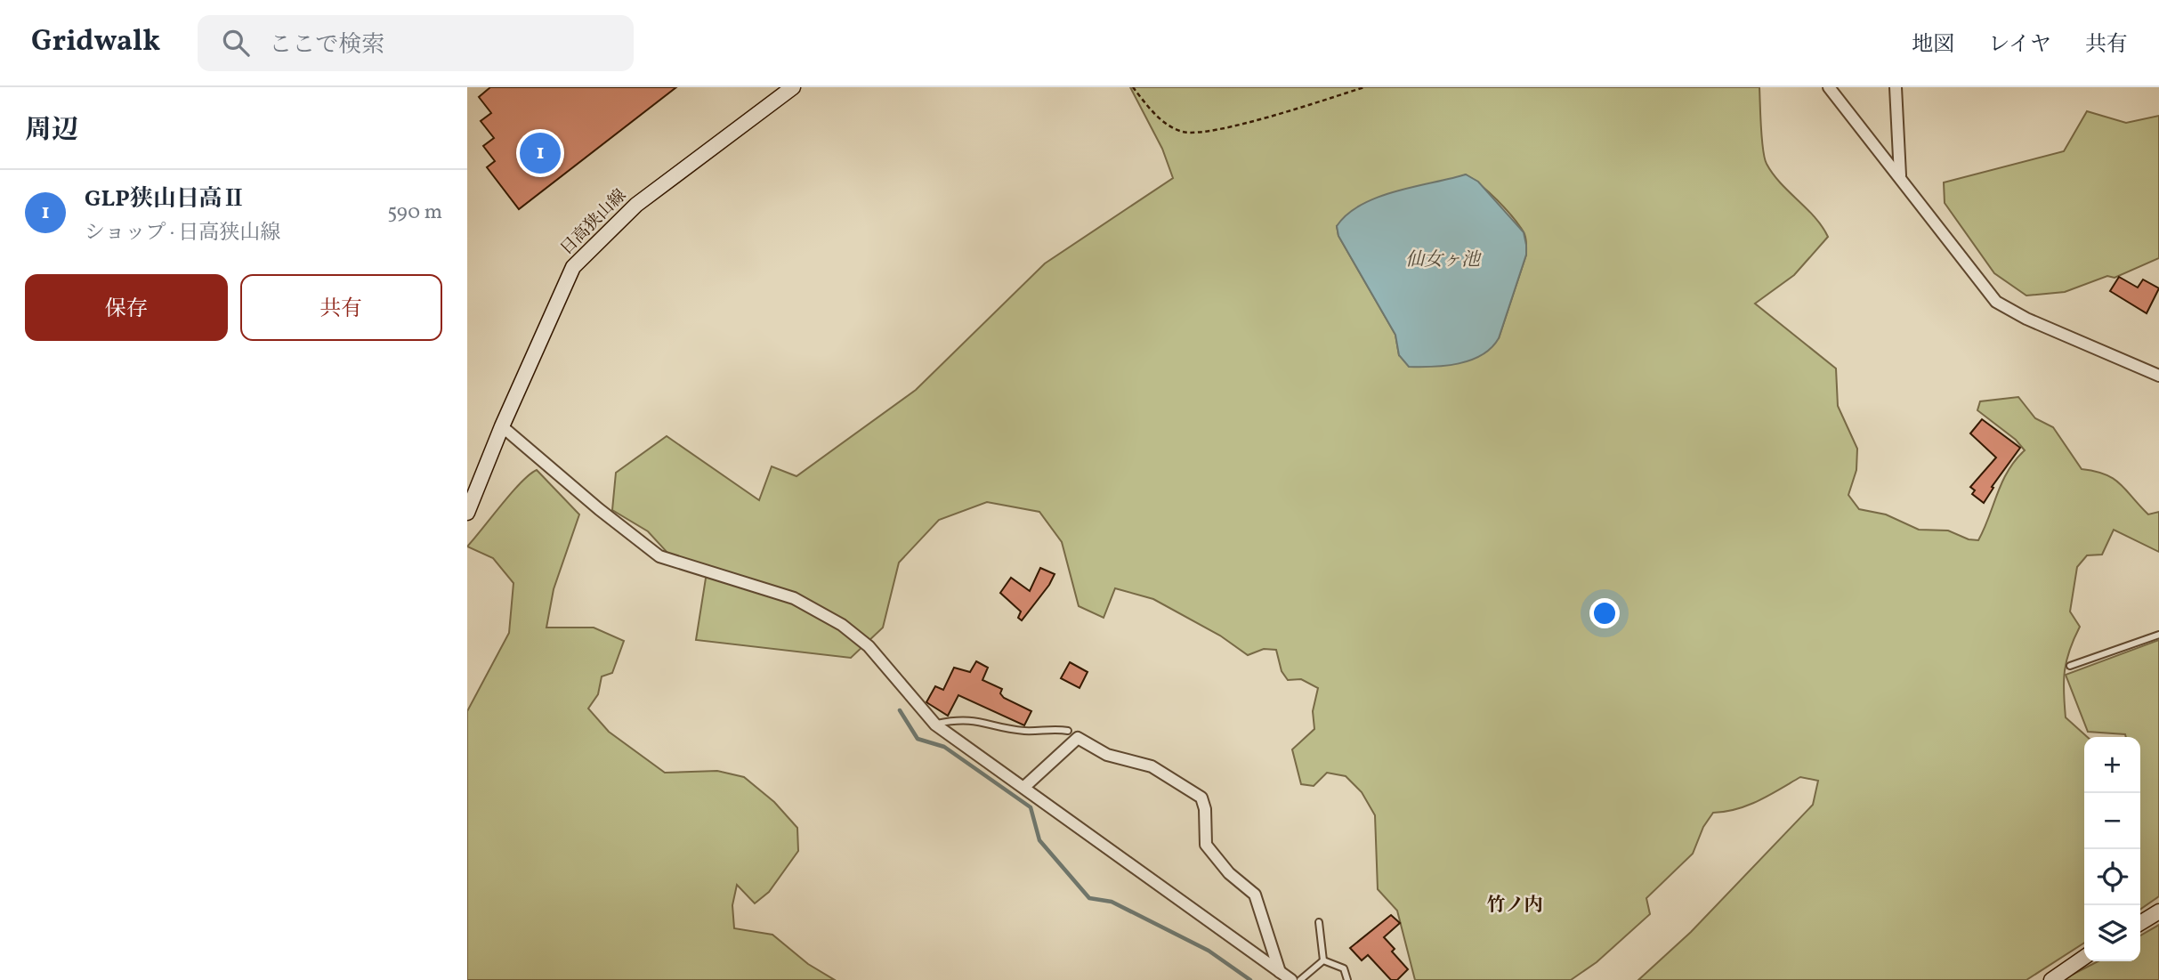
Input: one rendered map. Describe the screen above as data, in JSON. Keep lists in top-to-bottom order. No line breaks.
{"streets":{"main road":["日高狭山線"]},"districts":["竹ノ内"],"water":["仙女ヶ池"],"page":{"header":"Gridwalk","search":"ここで検索","nav":["地図","レイヤ","共有"],"heading":"周辺","pins":"1","list":[{"mark":"1","name":"GLP狭山日高Ⅱ","note":"ショップ · 日高狭山線","value":"590 m"}],"buttons":["保存","共有"],"map_buttons":["+","−"]}}
